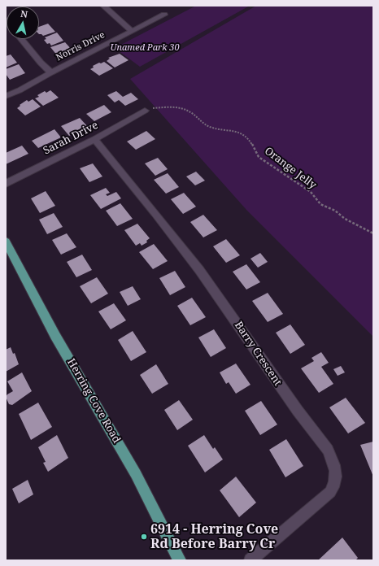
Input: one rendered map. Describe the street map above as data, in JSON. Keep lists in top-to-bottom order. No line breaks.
{"streets":{"main road":["Herring Cove Road"],"street":["Norris Drive","Sarah Drive","Barry Crescent"],"path":["Orange Jelly"]},"crossings":[["Sarah Drive","Orange Jelly"],["Sarah Drive","Barry Crescent"]],"parks":["Unamed Park 30"],"places":["6914 - Herring Cove Rd Before Barry Cr"],"north":"top"}
